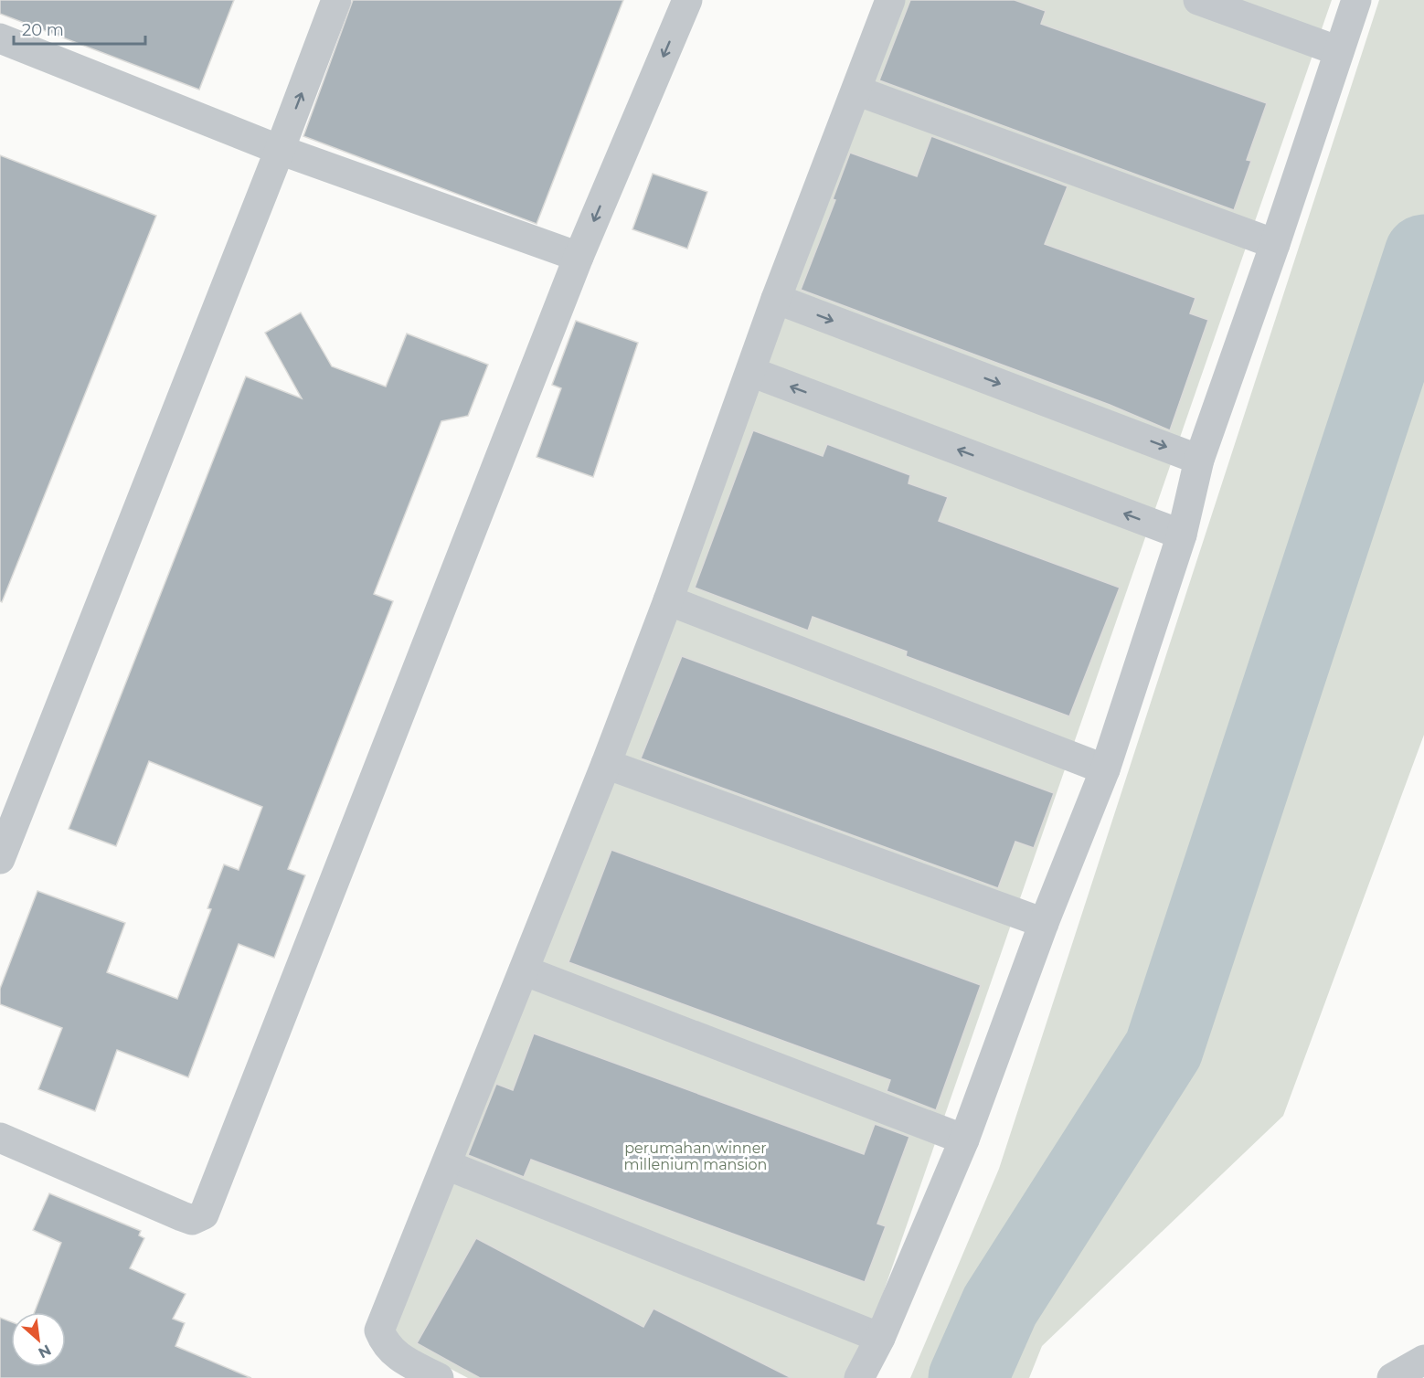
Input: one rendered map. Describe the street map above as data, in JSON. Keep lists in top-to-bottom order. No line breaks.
{"parks":["perumahan winner millenium mansion"],"scale_bar":"20 m","north":"bottom right"}
